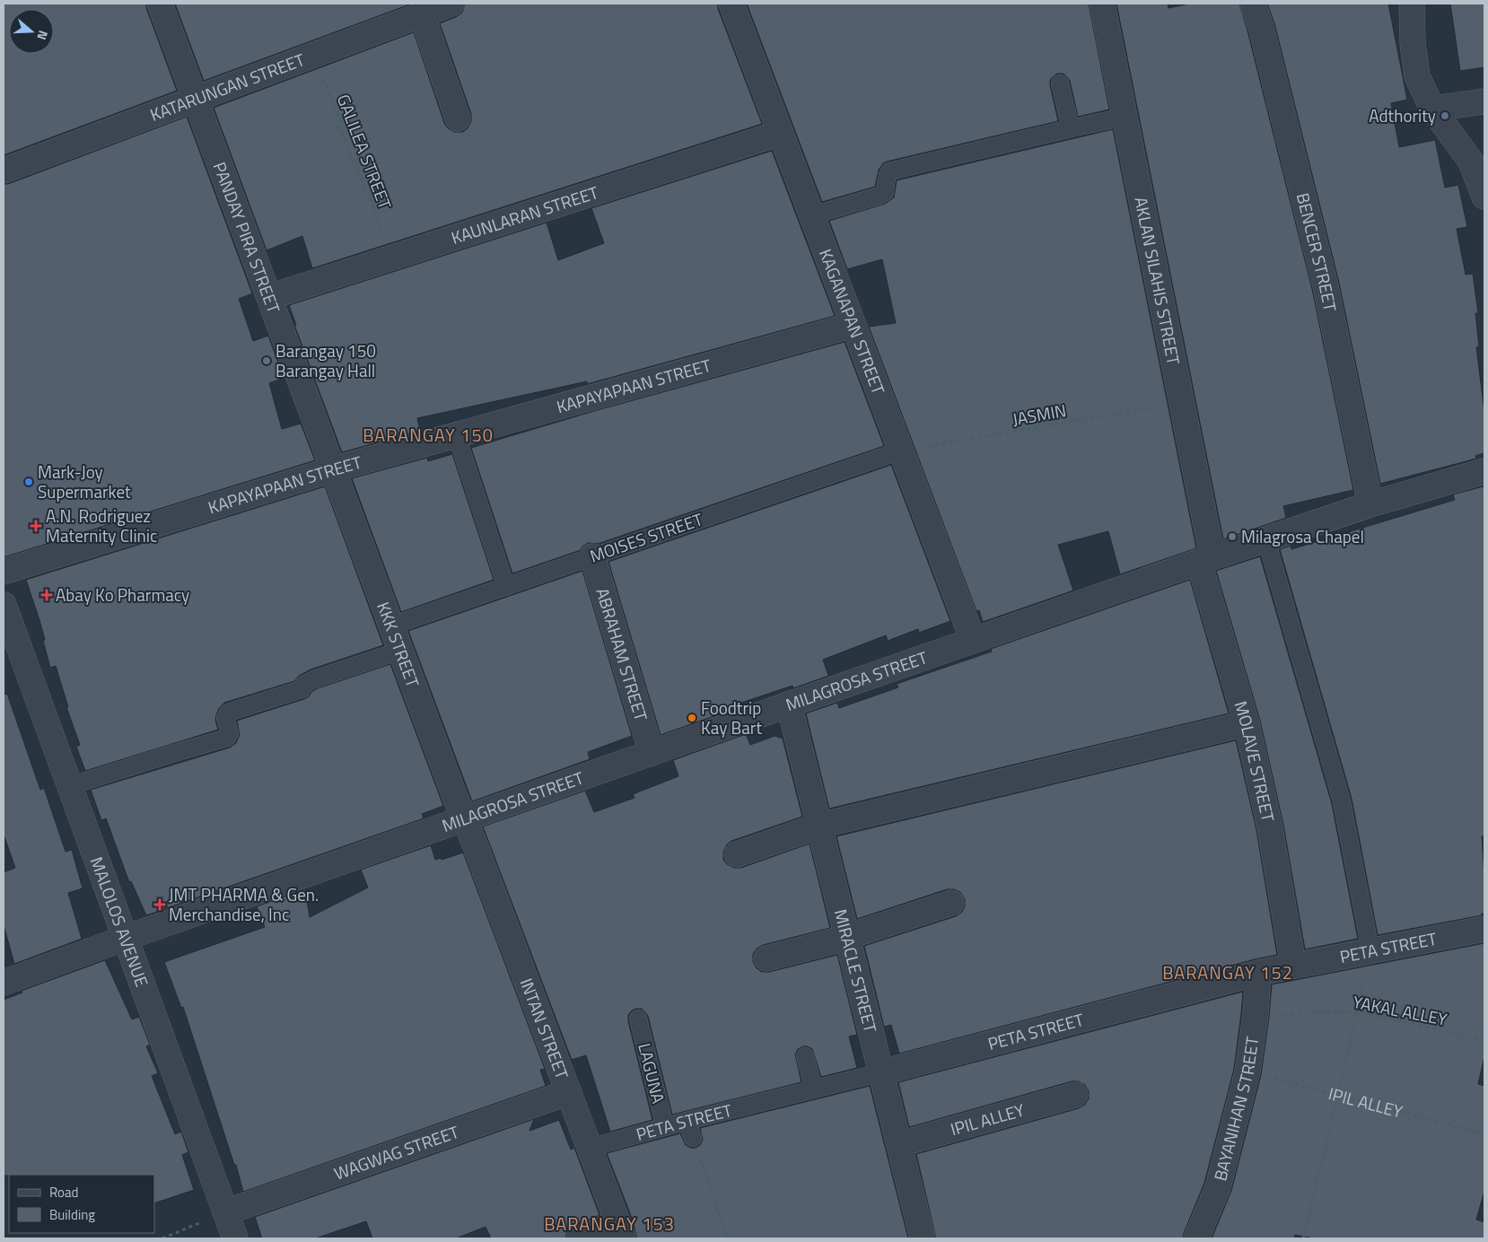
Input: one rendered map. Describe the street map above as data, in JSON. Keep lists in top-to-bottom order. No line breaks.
{"streets":{"street":["KATARUNGAN STREET","KAUNLARAN STREET","PANDAY PIRA STREET","BENCER STREET","AKLAN SILAHIS STREET","KAGANAPAN STREET","KAPAYAPAAN STREET","KKK STREET","ABRAHAM STREET","MILAGROSA STREET","MOLAVE STREET","MALOLOS AVENUE","PETA STREET","MIRACLE STREET","INTAN STREET","IPIL ALLEY","BAYANIHAN STREET","WAGWAG STREET"],"lane":["MOISES STREET","LAGUNA"],"path":["GALILEA STREET","JASMIN","YAKAL ALLEY"]},"crossings":[["KATARUNGAN STREET","GALILEA STREET"],["KATARUNGAN STREET","PANDAY PIRA STREET"],["GALILEA STREET","KAUNLARAN STREET"],["KAUNLARAN STREET","PANDAY PIRA STREET"],["KAUNLARAN STREET","KAGANAPAN STREET"],["PANDAY PIRA STREET","KAPAYAPAAN STREET"],["PANDAY PIRA STREET","KKK STREET"],["BENCER STREET","MILAGROSA STREET"],["AKLAN SILAHIS STREET","JASMIN"],["AKLAN SILAHIS STREET","MILAGROSA STREET"],["AKLAN SILAHIS STREET","MOLAVE STREET"],["KAGANAPAN STREET","KAPAYAPAAN STREET"],["KAGANAPAN STREET","JASMIN"],["KAGANAPAN STREET","MOISES STREET"],["KAGANAPAN STREET","MILAGROSA STREET"],["KAPAYAPAAN STREET","KKK STREET"],["JASMIN","MOISES STREET"],["MOISES STREET","KKK STREET"],["MOISES STREET","ABRAHAM STREET"],["KKK STREET","MILAGROSA STREET"],["KKK STREET","INTAN STREET"],["ABRAHAM STREET","MILAGROSA STREET"],["MILAGROSA STREET","MOLAVE STREET"],["MILAGROSA STREET","MALOLOS AVENUE"],["MILAGROSA STREET","MIRACLE STREET"],["MILAGROSA STREET","INTAN STREET"],["MOLAVE STREET","PETA STREET"],["MALOLOS AVENUE","WAGWAG STREET"],["PETA STREET","MIRACLE STREET"],["PETA STREET","INTAN STREET"],["PETA STREET","LAGUNA"],["PETA STREET","BAYANIHAN STREET"],["MIRACLE STREET","IPIL ALLEY"],["YAKAL ALLEY","BAYANIHAN STREET"],["INTAN STREET","WAGWAG STREET"],["IPIL ALLEY","BAYANIHAN STREET"]],"districts":["BARANGAY 150","BARANGAY 152","BARANGAY 153"],"places":{"other":["Adthority","Barangay 150 Barangay Hall","Mark-Joy Supermarket","Milagrosa Chapel","Foodtrip Kay Bart"],"health":["A.N. Rodriguez Maternity Clinic","Abay Ko Pharmacy","JMT PHARMA & Gen. Merchandise, Inc"]},"legend":["Road","Building"],"north":"right"}
